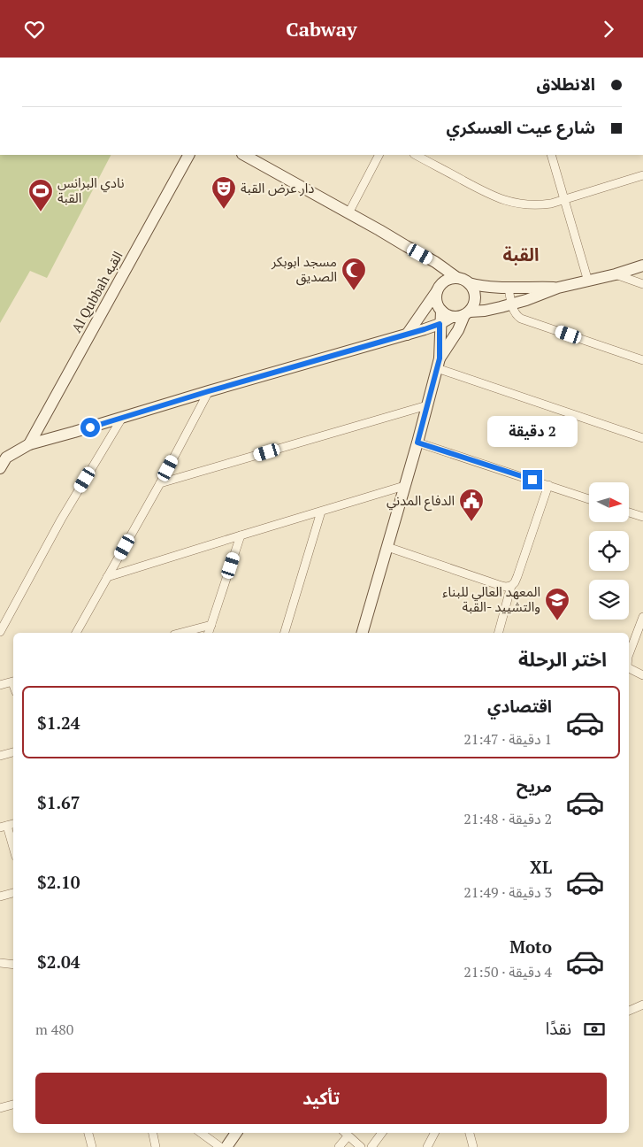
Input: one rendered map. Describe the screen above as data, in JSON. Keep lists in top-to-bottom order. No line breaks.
{"streets":{"street":["Al Qubbah القبه"]},"districts":["القبة"],"places":{"theatre":["دار عرض القبة"],"sports":["نادي البرانس القبة"],"mosque":["مسجد ابوبكر الصديق"],"public building":["الدفاع المدني"],"school or university":["المعهد العالي للبناء والتشييد -القبة"]},"north":"right","page":{"header":"Cabway","banner":["الانطلاق","شارع عيت العسكري"],"bubble":"2 دقيقة","heading":"اختر الرحلة","list":[{"name":"اقتصادي","note":"1 دقيقة · 21:47","value":"$1.24"},{"name":"مريح","note":"2 دقيقة · 21:48","value":"$1.67"},{"name":"XL","note":"3 دقيقة · 21:49","value":"$2.10"},{"name":"Moto","note":"4 دقيقة · 21:50","value":"$2.04"}],"pay":["نقدًا","480 m"],"buttons":"تأكيد"}}
